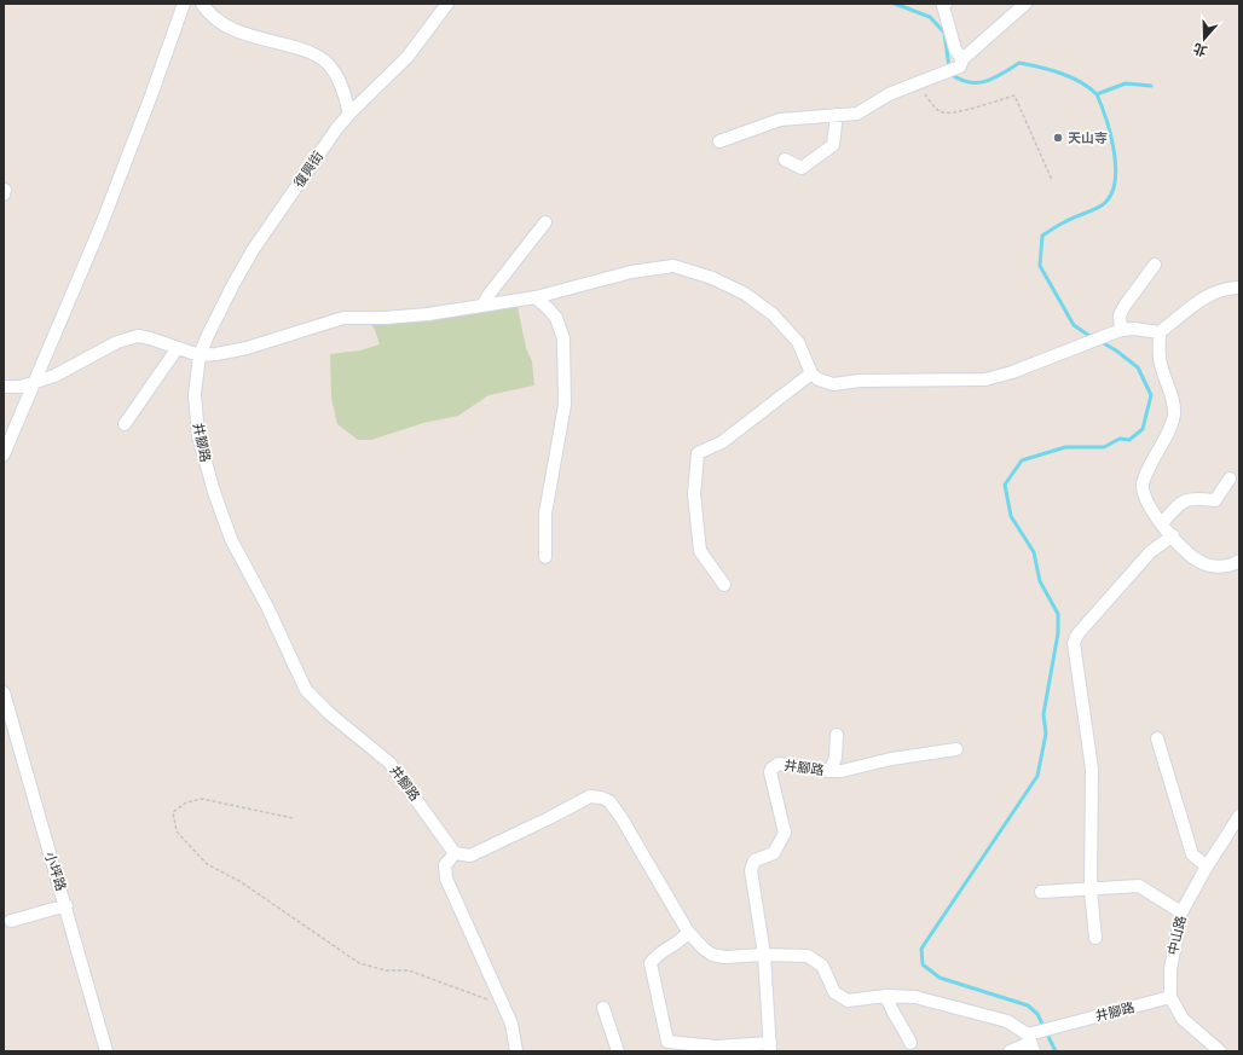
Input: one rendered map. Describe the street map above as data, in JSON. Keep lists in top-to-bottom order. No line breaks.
{"streets":{"street":["復興街","井腳路","小坪路","中山路"]},"crossings":[["復興街","井腳路"],["井腳路","中山路"]],"places":["天山寺"],"north":"bottom"}
